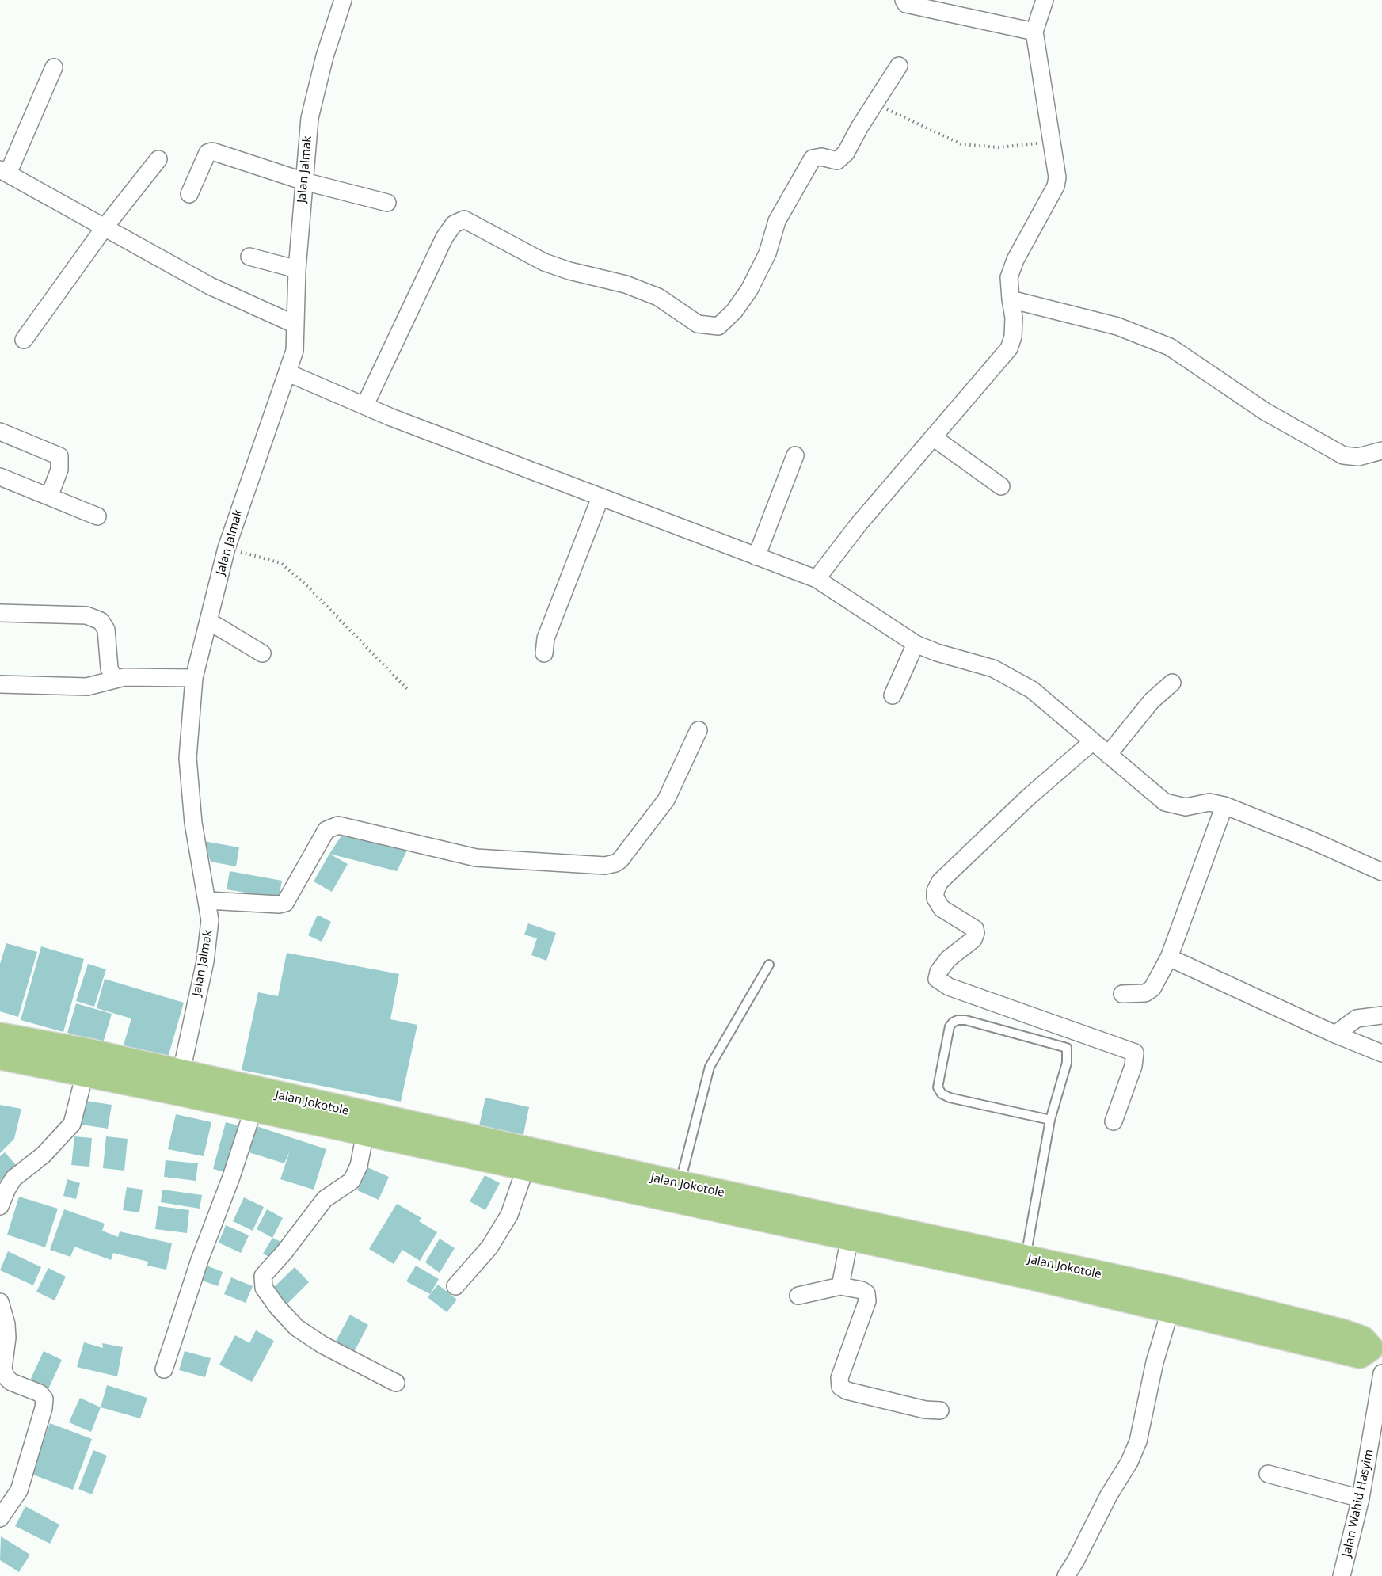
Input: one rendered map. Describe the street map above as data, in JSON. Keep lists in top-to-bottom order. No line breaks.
{"streets":{"highway":["Jalan Jokotole"],"street":["Jalan Jalmak","Jalan Wahid Hasyim"]},"crossings":[["Jalan Jalmak","Jalan Jokotole"]]}
